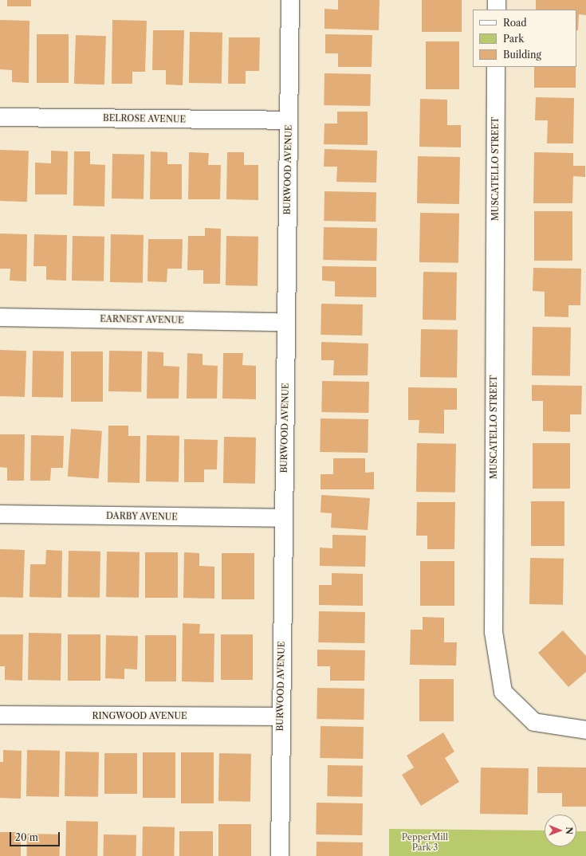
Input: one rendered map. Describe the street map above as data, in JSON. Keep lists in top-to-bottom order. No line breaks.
{"streets":{"street":["BELROSE AVENUE","MUSCATELLO STREET","BURWOOD AVENUE","EARNEST AVENUE","DARBY AVENUE","RINGWOOD AVENUE"]},"crossings":[["BELROSE AVENUE","BURWOOD AVENUE"],["BURWOOD AVENUE","EARNEST AVENUE"],["BURWOOD AVENUE","DARBY AVENUE"],["BURWOOD AVENUE","RINGWOOD AVENUE"]],"parks":["PepperMill Park 3"],"legend":["Road","Park","Building"],"scale_bar":"20 m","north":"right"}
